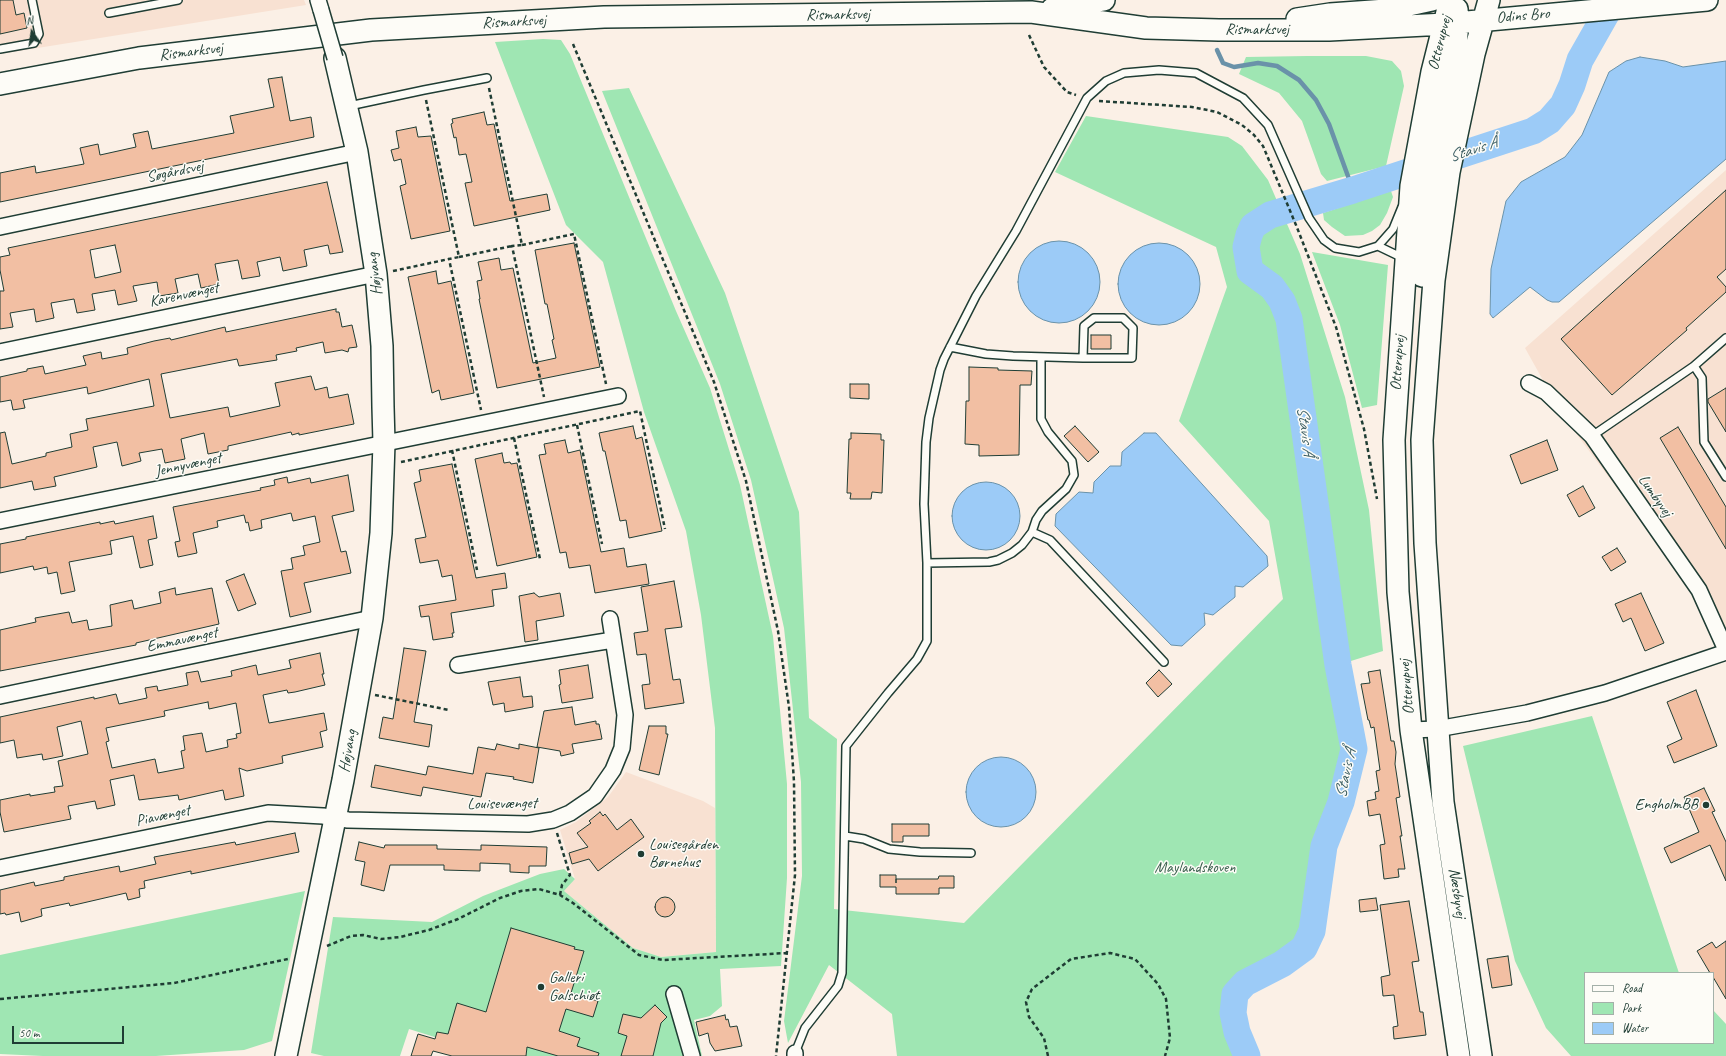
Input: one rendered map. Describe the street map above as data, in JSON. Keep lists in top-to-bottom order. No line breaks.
{"streets":{"main road":["Rismarksvej","Odins Bro","Otterupvej","Højvang","Næsbyvej"],"street":["Søgårdsvej","Karenvænget","Jennyvænget","Lumbyvej","Emmavænget","Louisevænget","Piavænget"]},"crossings":[["Rismarksvej","Odins Bro"],["Rismarksvej","Otterupvej"],["Odins Bro","Otterupvej"],["Otterupvej","Lumbyvej"],["Otterupvej","Næsbyvej"],["Søgårdsvej","Højvang"],["Højvang","Karenvænget"],["Højvang","Jennyvænget"],["Højvang","Emmavænget"],["Højvang","Louisevænget"],["Højvang","Piavænget"],["Lumbyvej","Næsbyvej"],["Louisevænget","Piavænget"]],"water":["Stavis Å"],"parks":["Maylandskoven"],"places":["EngholmBB","Louisegården Børnehus","Galleri Galschiøt"],"legend":["Road","Park","Water"],"scale_bar":"50 m","north":"top"}
